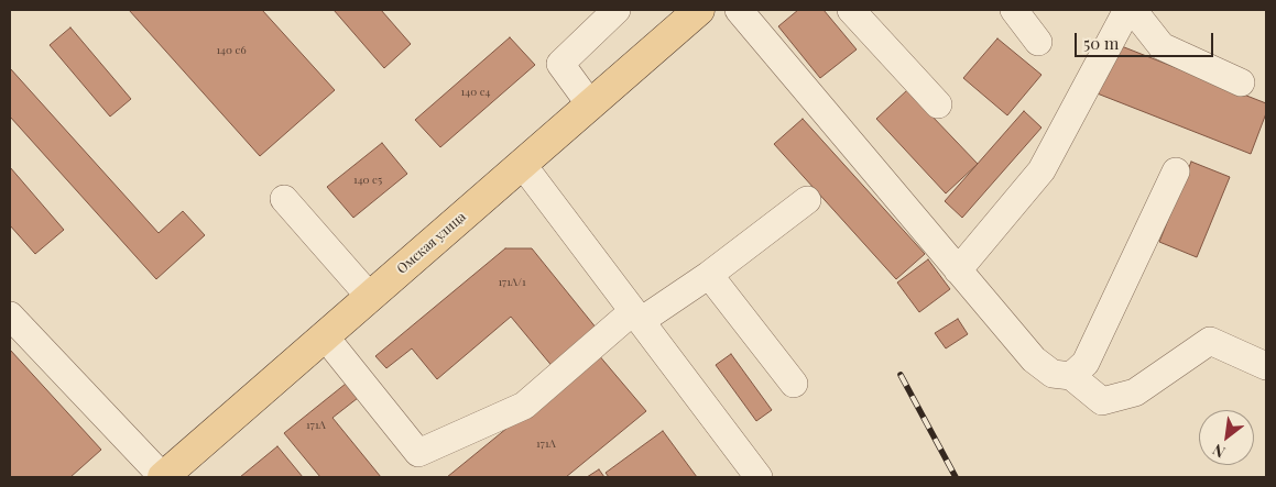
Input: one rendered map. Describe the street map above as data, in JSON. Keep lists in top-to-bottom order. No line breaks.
{"streets":{"main road":["Омская улица"]},"house_numbers":["140 с6","140 с4","140 с5","171А/1","171А","171А"],"scale_bar":"50 m","north":"bottom left"}
